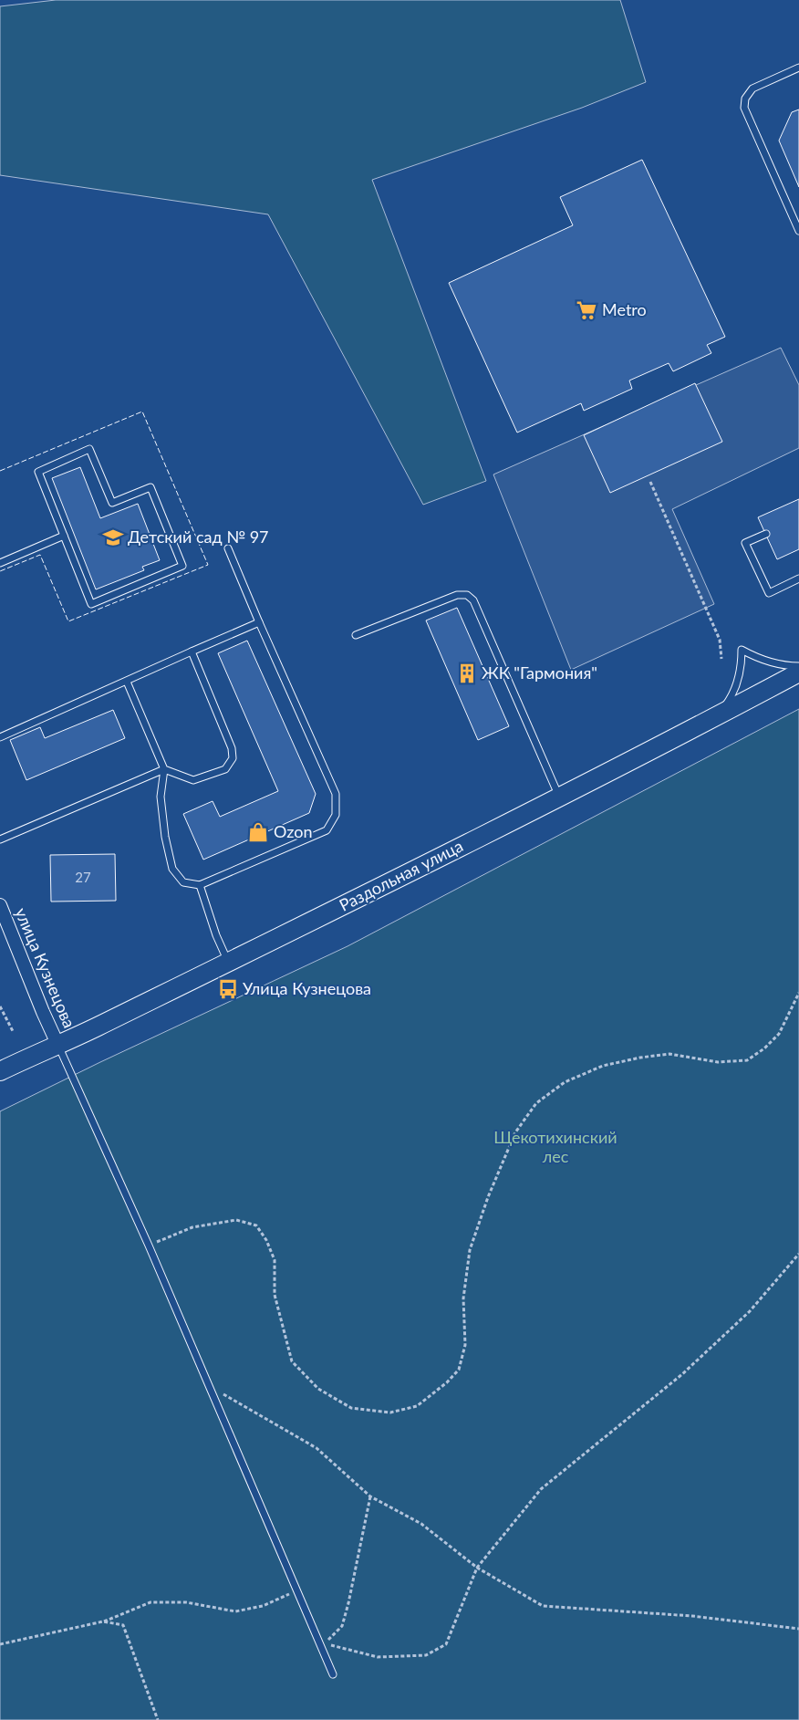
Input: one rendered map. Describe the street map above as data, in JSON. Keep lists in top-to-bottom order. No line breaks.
{"streets":{"main road":["Раздольная улица"],"street":["улица Кузнецова"]},"crossings":[["Раздольная улица","улица Кузнецова"]],"parks":["Щекотихинский лес"],"places":{"supermarket":["Metro"],"school or university":["Детский сад № 97"],"building":["ЖК \"Гармония\""],"shop":["Ozon"],"bus stop":["Улица Кузнецова"]},"house_numbers":["27"]}
